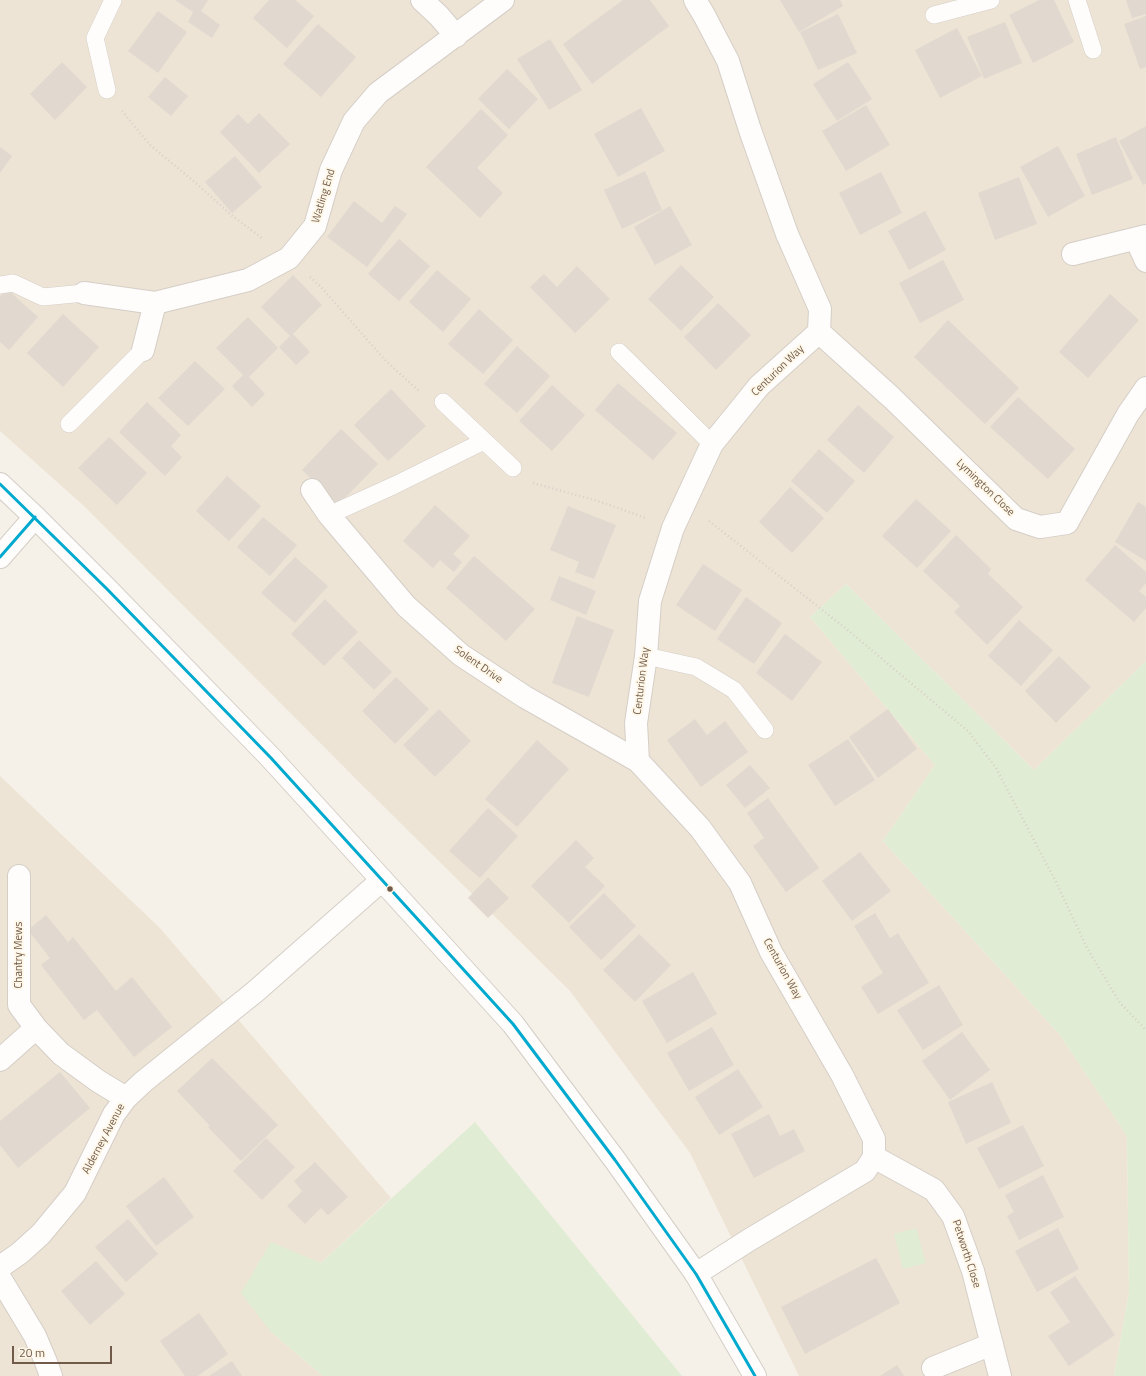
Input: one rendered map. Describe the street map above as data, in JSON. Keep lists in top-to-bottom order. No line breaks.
{"streets":{"street":["Watling End","Centurion Way","Lymington Close","Solent Drive","Chantry Mews","Alderney Avenue","Petworth Close"]},"crossings":[["Centurion Way","Lymington Close"],["Centurion Way","Solent Drive"],["Centurion Way","Petworth Close"],["Chantry Mews","Alderney Avenue"]],"scale_bar":"20 m"}
